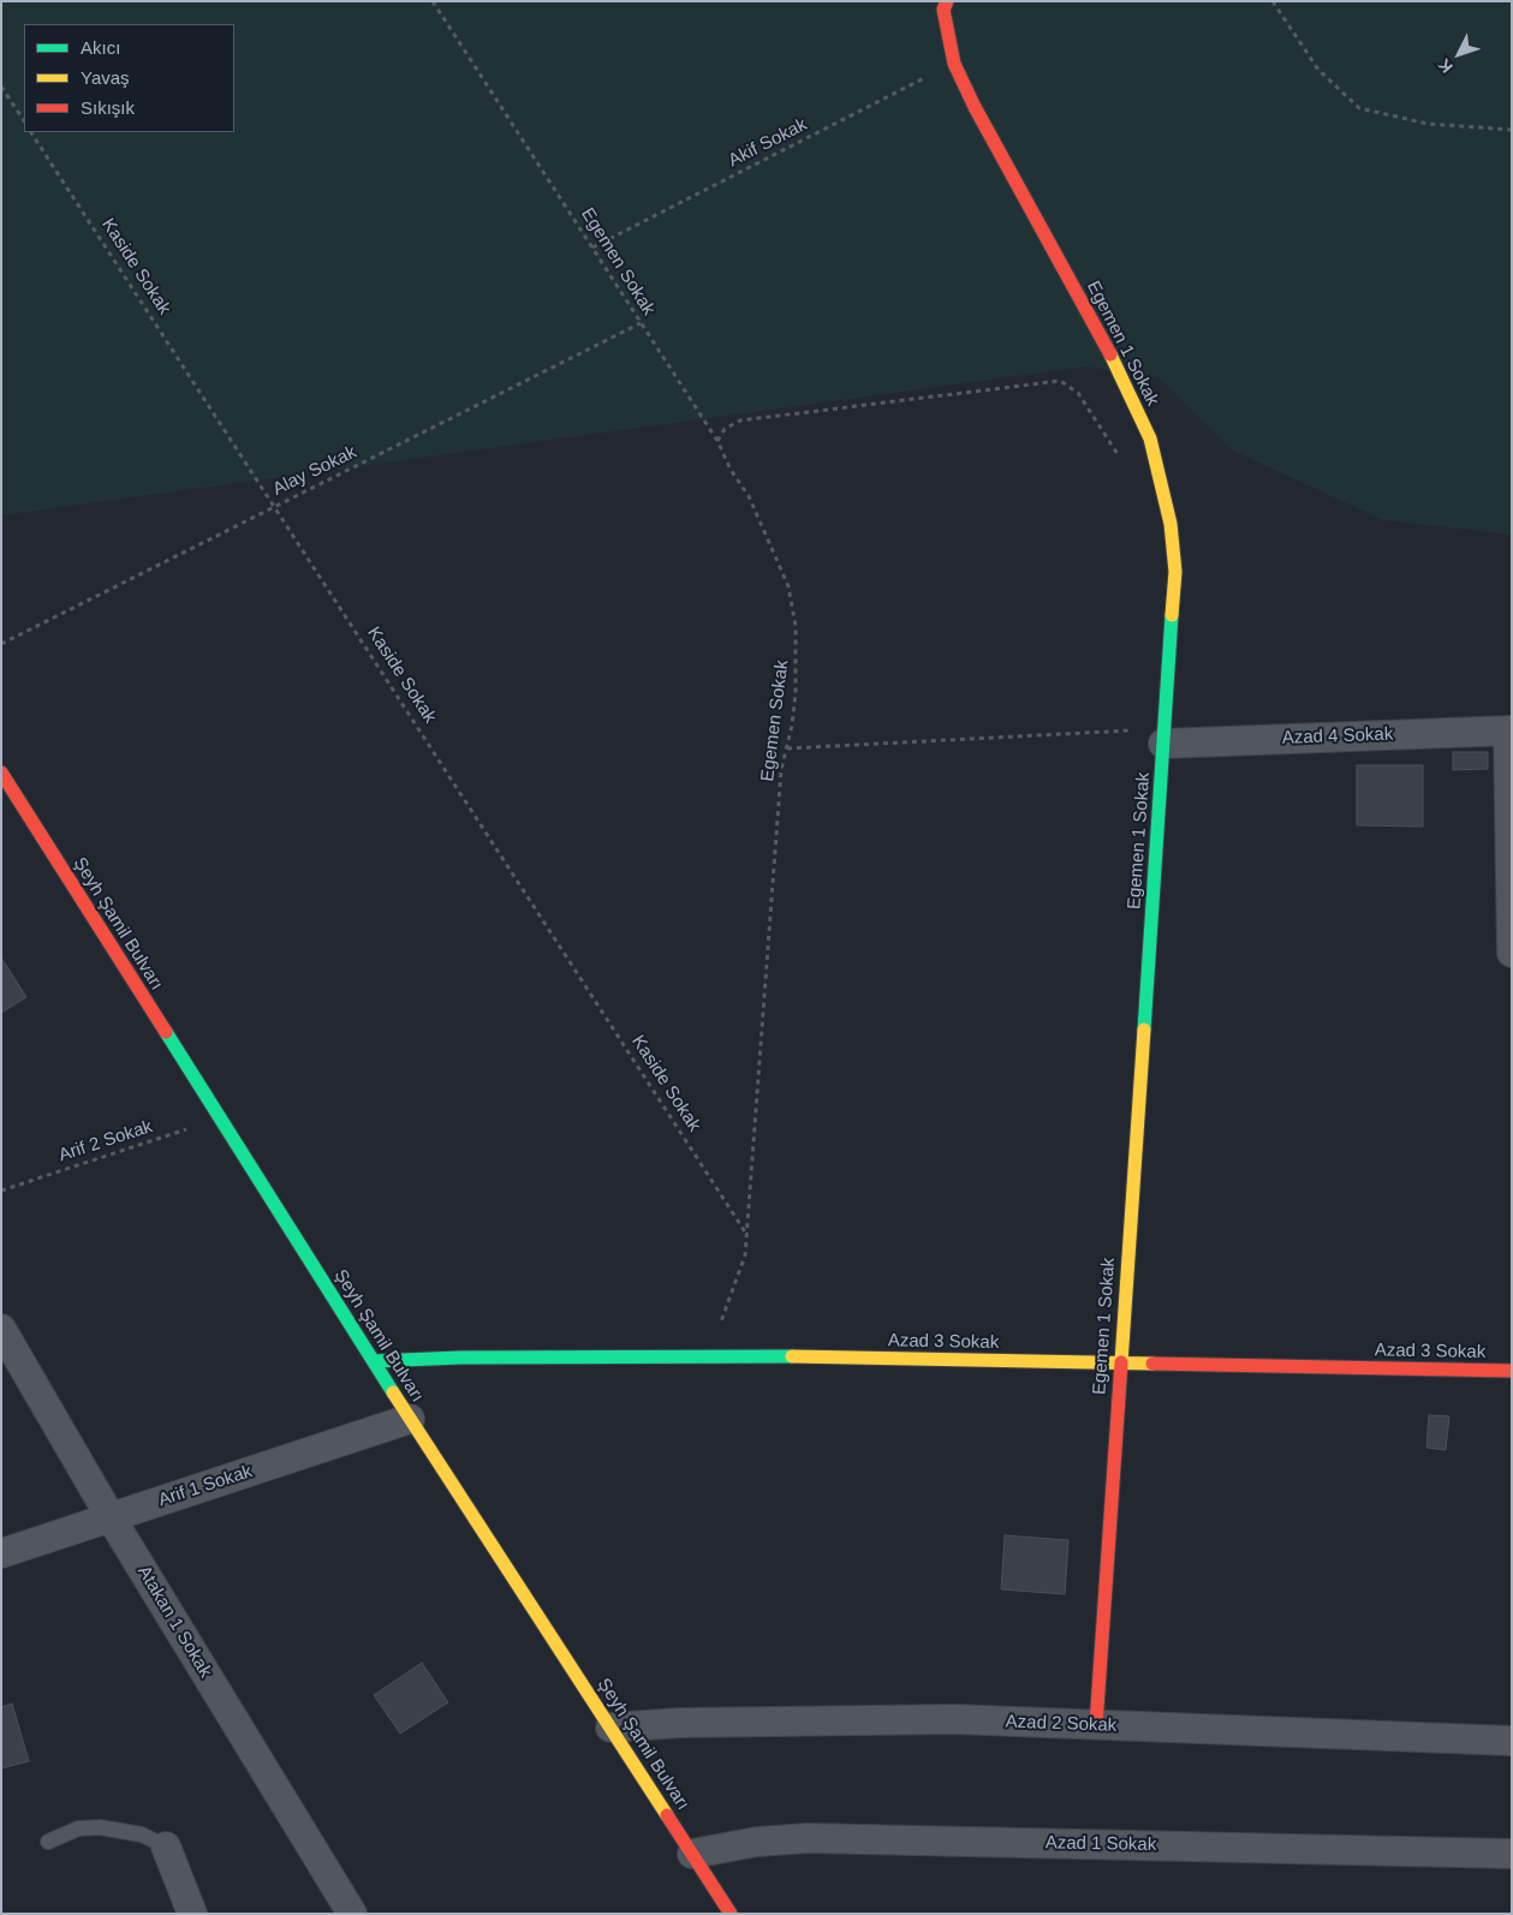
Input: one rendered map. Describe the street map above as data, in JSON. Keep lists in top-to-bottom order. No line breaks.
{"streets":{"street":["Egemen 1 Sokak","Azad 4 Sokak","Şeyh Şamil Bulvarı","Azad 3 Sokak","Arif 1 Sokak","Atakan 1 Sokak","Azad 2 Sokak","Azad 1 Sokak"],"path":["Akif Sokak","Egemen Sokak","Kaside Sokak","Alay Sokak","Arif 2 Sokak"]},"crossings":[["Akif Sokak","Egemen Sokak"],["Akif Sokak","Egemen 1 Sokak"],["Egemen Sokak","Kaside Sokak"],["Egemen Sokak","Alay Sokak"],["Egemen Sokak","Azad 3 Sokak"],["Kaside Sokak","Alay Sokak"],["Egemen 1 Sokak","Azad 4 Sokak"],["Egemen 1 Sokak","Azad 3 Sokak"],["Egemen 1 Sokak","Azad 2 Sokak"],["Şeyh Şamil Bulvarı","Arif 2 Sokak"],["Şeyh Şamil Bulvarı","Azad 3 Sokak"],["Şeyh Şamil Bulvarı","Arif 1 Sokak"],["Şeyh Şamil Bulvarı","Azad 2 Sokak"],["Şeyh Şamil Bulvarı","Azad 1 Sokak"],["Arif 1 Sokak","Atakan 1 Sokak"]],"legend":["Akıcı","Yavaş","Sıkışık"],"north":"bottom left"}
